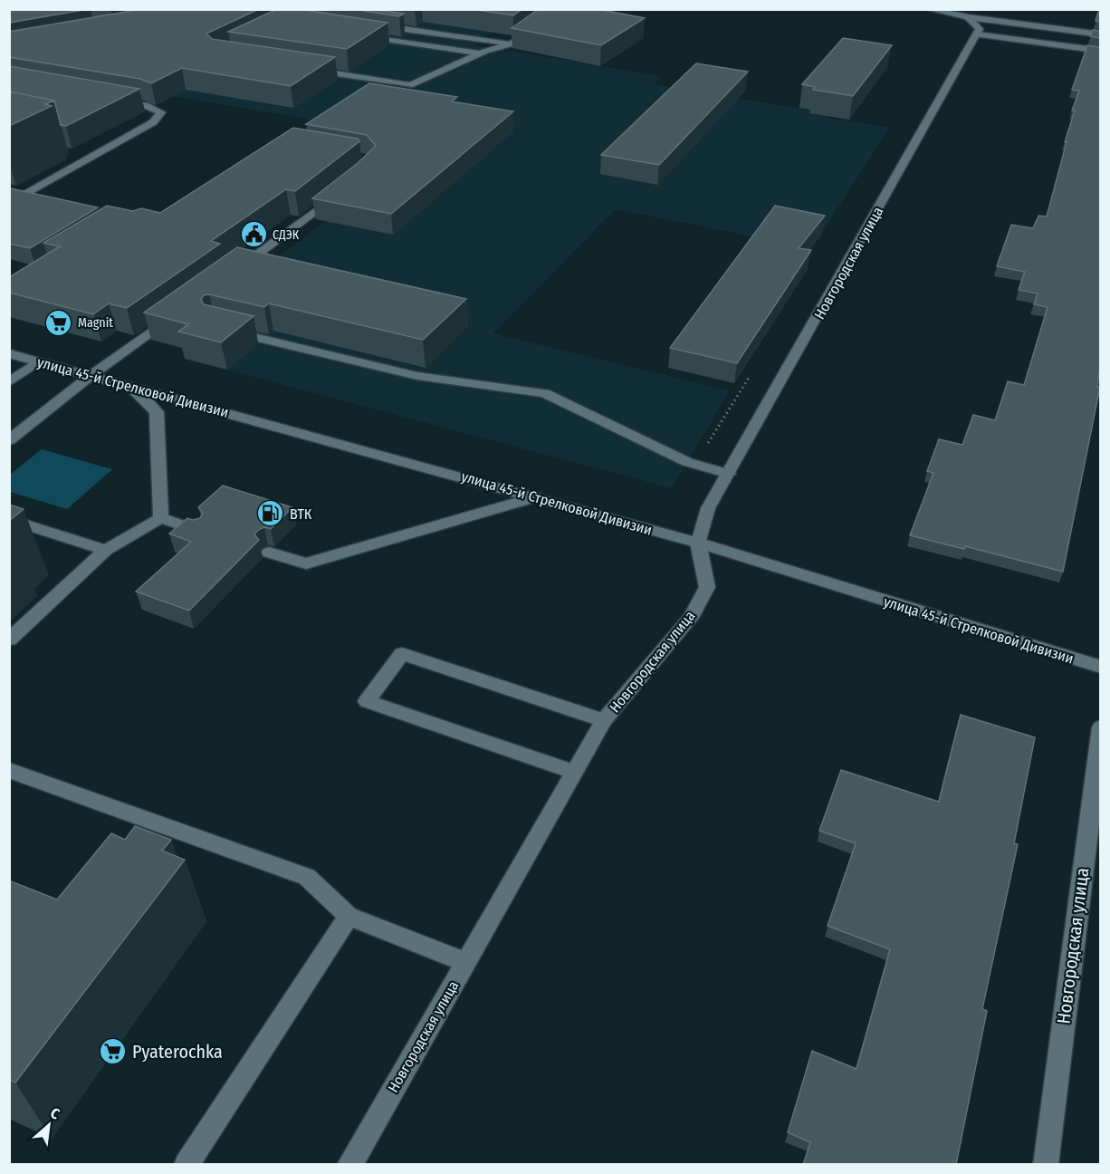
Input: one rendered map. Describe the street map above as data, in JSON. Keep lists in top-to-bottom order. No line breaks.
{"streets":{"street":["Новгородская улица","улица 45-й Стрелковой Дивизии"]},"crossings":[["Новгородская улица","улица 45-й Стрелковой Дивизии"]],"places":{"public building":["СДЭК"],"supermarket":["Magnit","Pyaterochka"],"fuel station":["ВТК"]},"north":"top right"}
